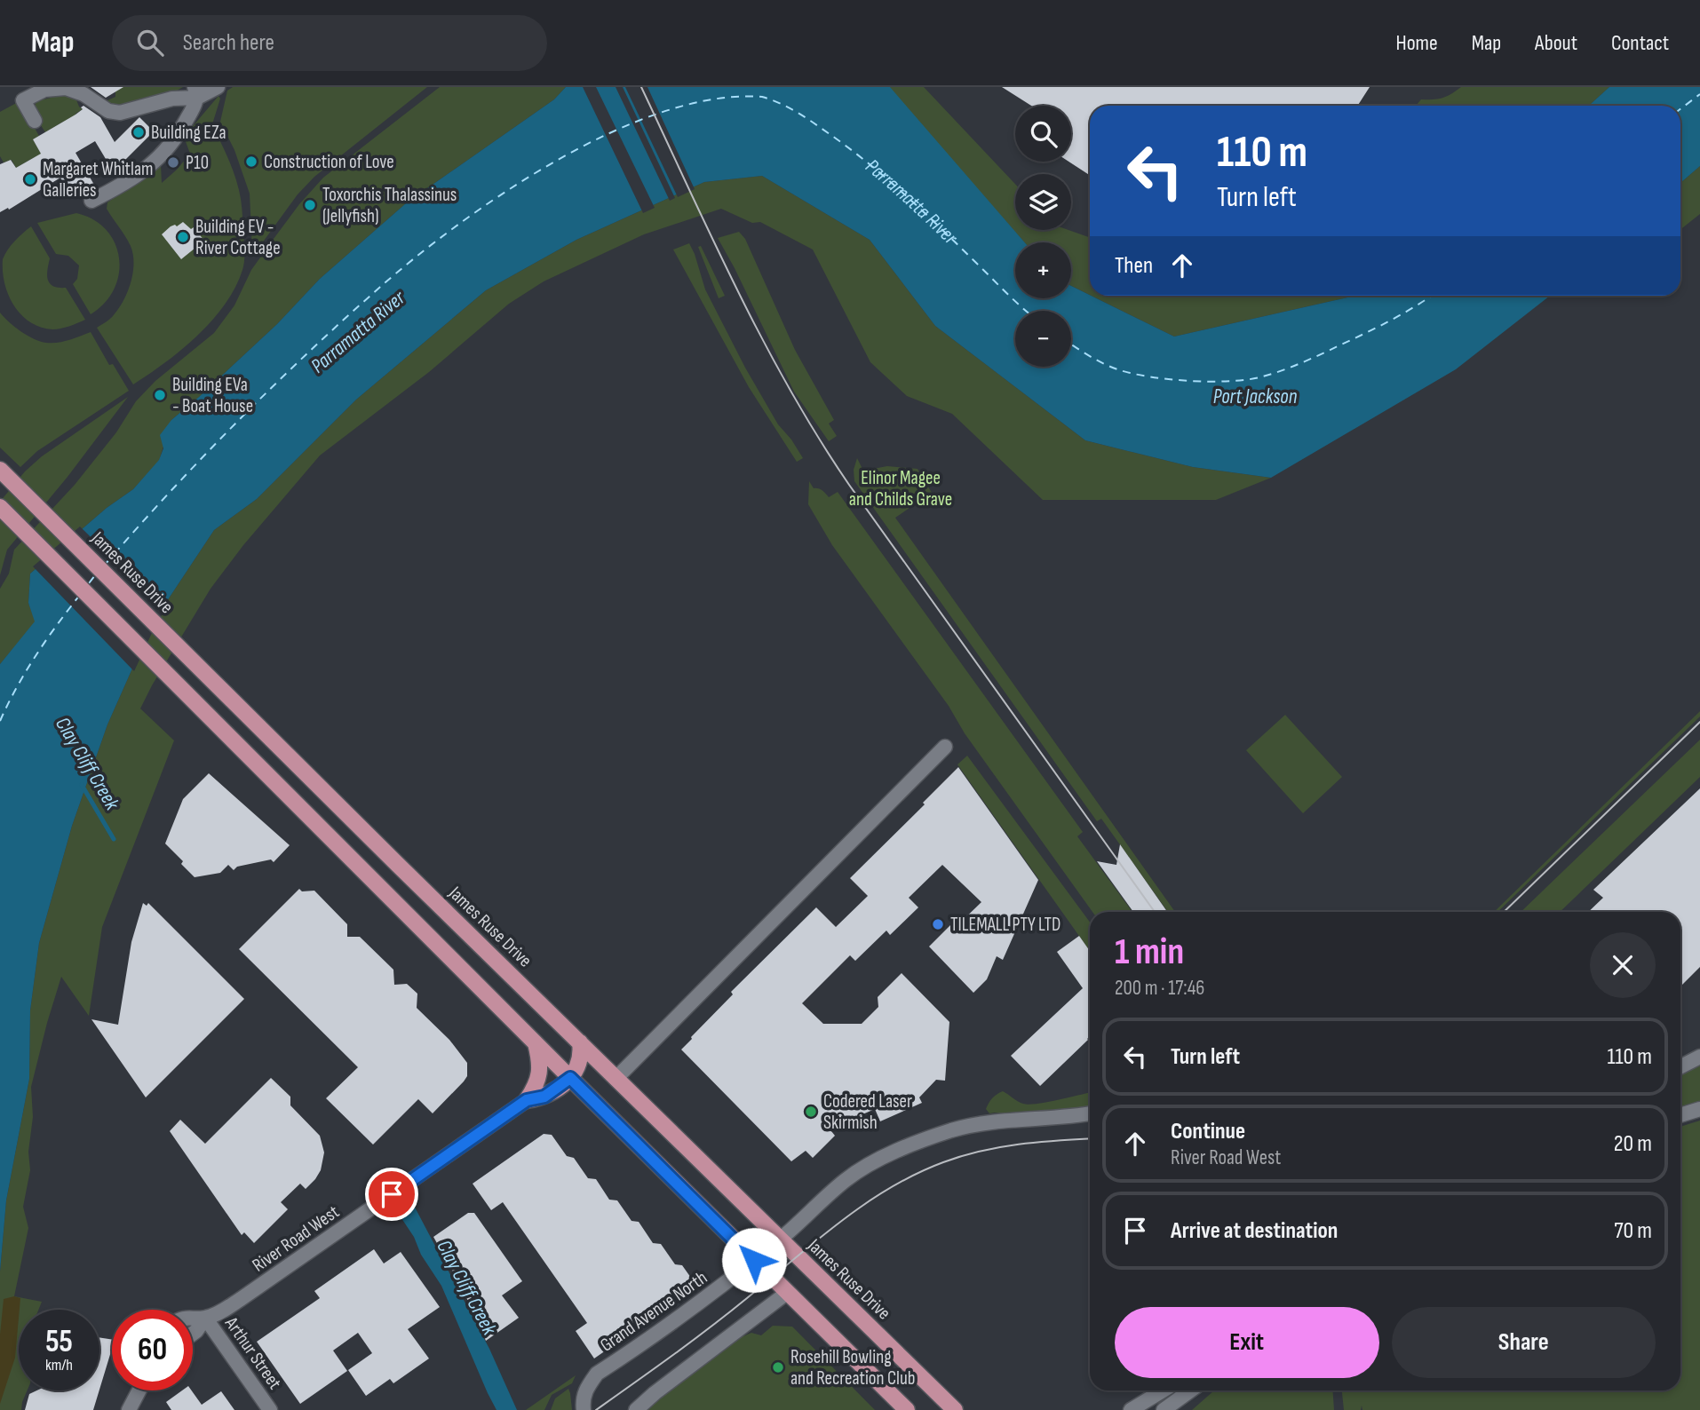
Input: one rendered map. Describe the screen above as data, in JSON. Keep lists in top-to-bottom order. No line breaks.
{"streets":{"main road":["James Ruse Drive"],"street":["River Road West","Grand Avenue North","Arthur Street"]},"crossings":[["James Ruse Drive","Grand Avenue North"],["River Road West","Arthur Street"]],"water":["Parramatta River","Port Jackson","Clay Cliff Creek"],"parks":["Elinor Magee and Childs Grave"],"places":["Building EZa","Construction of Love","P10","Margaret Whitlam Galleries","Toxorchis Thalassinus (Jellyfish)","Building EV - River Cottage","Building EVa - Boat House","TILEMALL PTY LTD","Codered Laser Skirmish","Rosehill Bowling and Recreation Club"],"page":{"header":"Map","search":"Search here","nav":["Home","Map","About","Contact"],"map_buttons":["+","−"],"turn":["110 m","Turn left"],"then":"Then","heading":["1 min","200 m · 17:46"],"list":[{"name":"Turn left","value":"110 m"},{"name":"Continue","note":"River Road West","value":"20 m"},{"name":"Arrive at destination","value":"70 m"}],"buttons":["Exit","Share"],"speed":"55 km/h","limit":"60"}}
